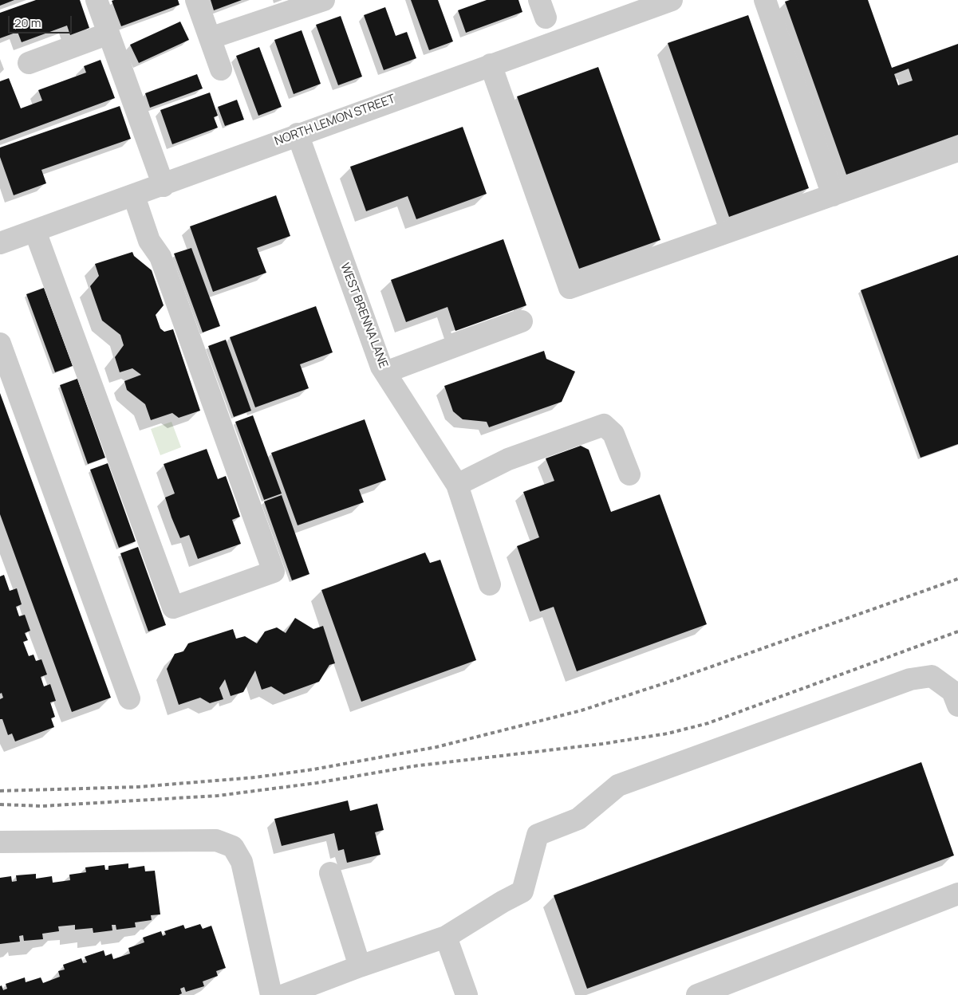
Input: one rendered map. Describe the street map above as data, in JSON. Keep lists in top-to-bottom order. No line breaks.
{"streets":{"street":["NORTH LEMON STREET","WEST BRENNA LANE"]},"crossings":[["NORTH LEMON STREET","WEST BRENNA LANE"]],"scale_bar":"20 m"}
